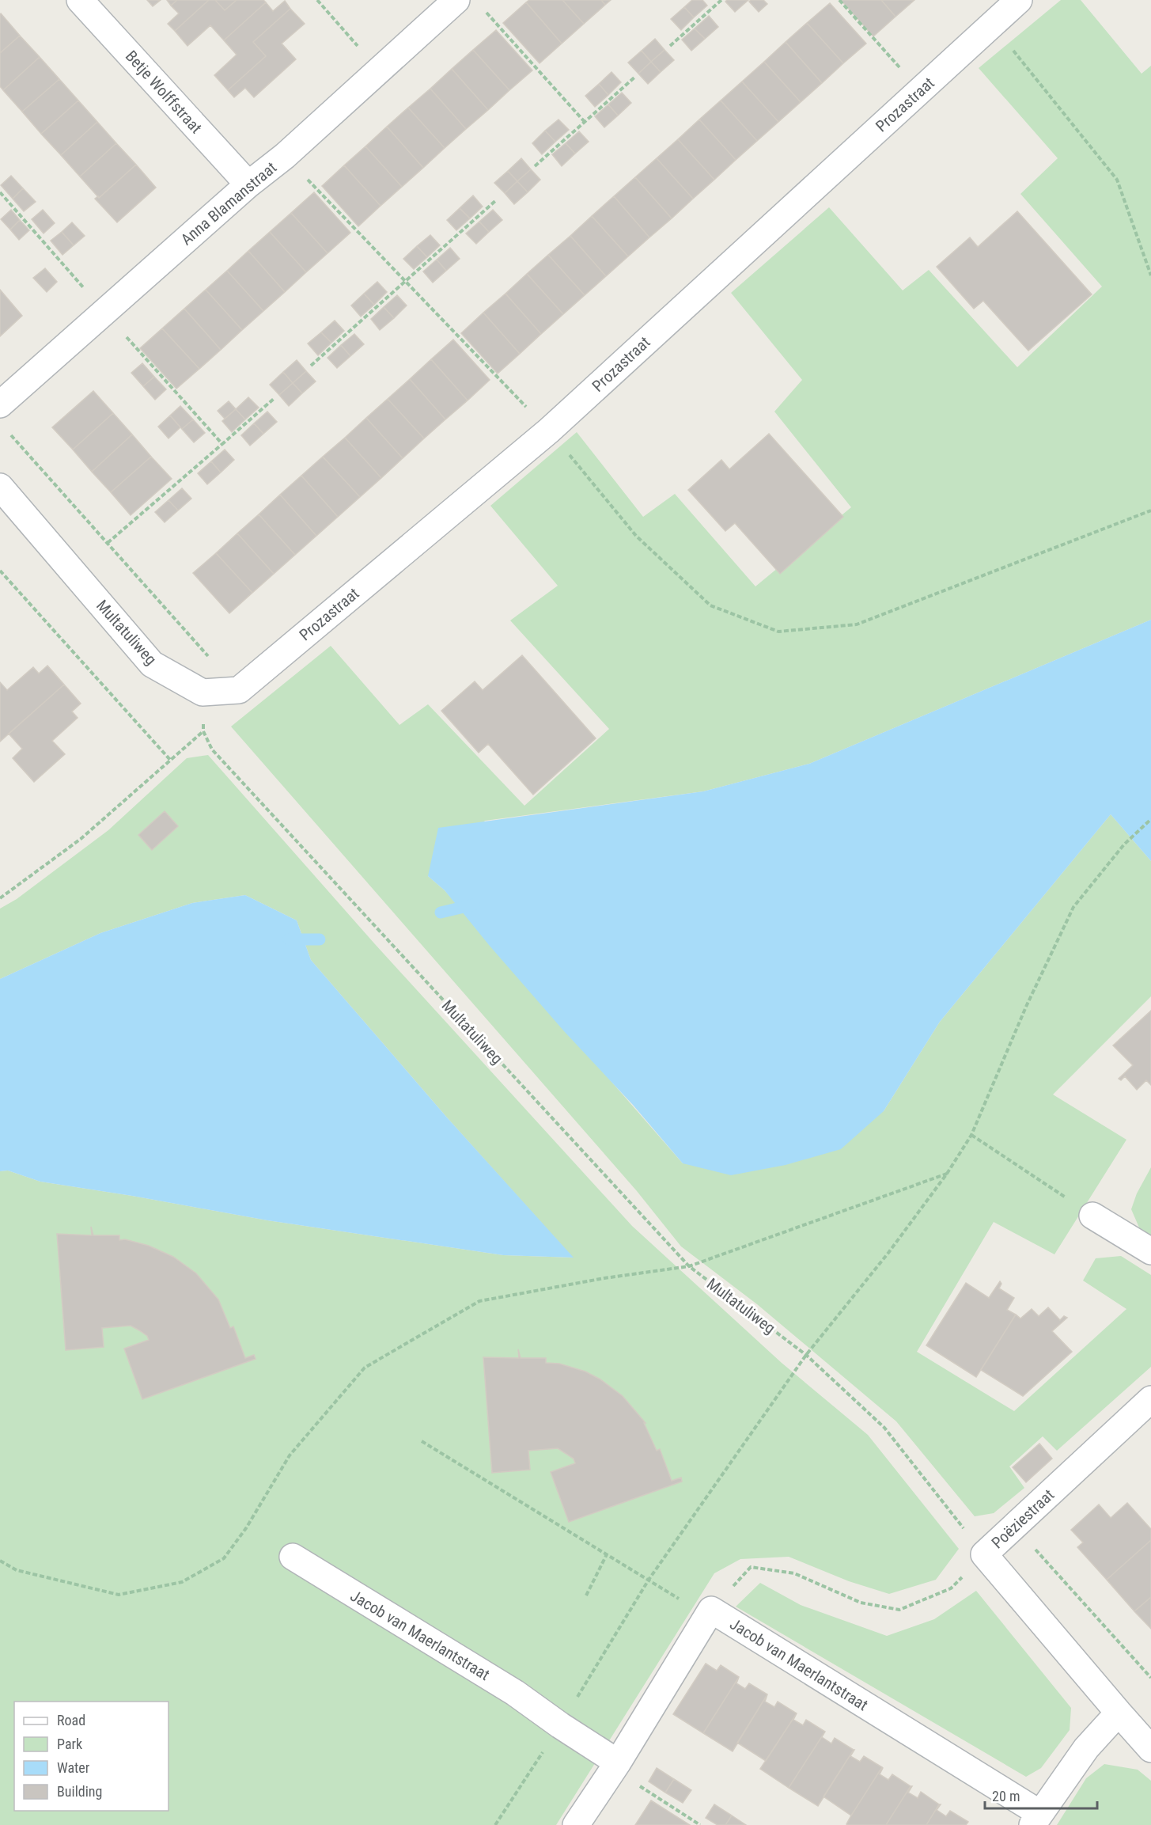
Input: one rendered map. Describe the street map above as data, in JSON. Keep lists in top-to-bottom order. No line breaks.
{"streets":{"street":["Betje Wolffstraat","Prozastraat","Anna Blamanstraat","Multatuliweg","Poëziestraat","Jacob van Maerlantstraat"]},"crossings":[["Betje Wolffstraat","Anna Blamanstraat"],["Multatuliweg","Poëziestraat"]],"legend":["Road","Park","Water","Building"],"scale_bar":"20 m"}
